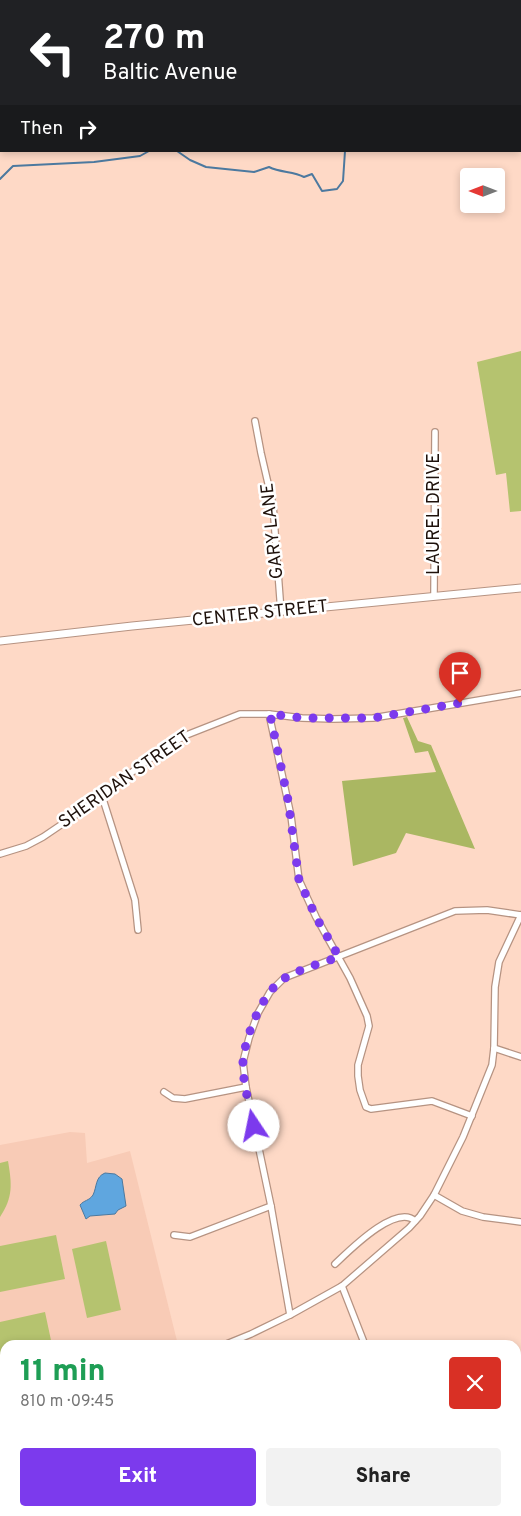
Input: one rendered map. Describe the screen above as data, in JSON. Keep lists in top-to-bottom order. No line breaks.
{"streets":{"main road":["CENTER STREET"],"street":["LAUREL DRIVE","GARY LANE","SHERIDAN STREET"]},"crossings":[["LAUREL DRIVE","CENTER STREET"],["GARY LANE","CENTER STREET"]],"north":"left","page":{"turn":["270 m","Baltic Avenue"],"then":"Then","heading":["11 min","810 m · 09:45"],"buttons":["Exit","Share"]}}
